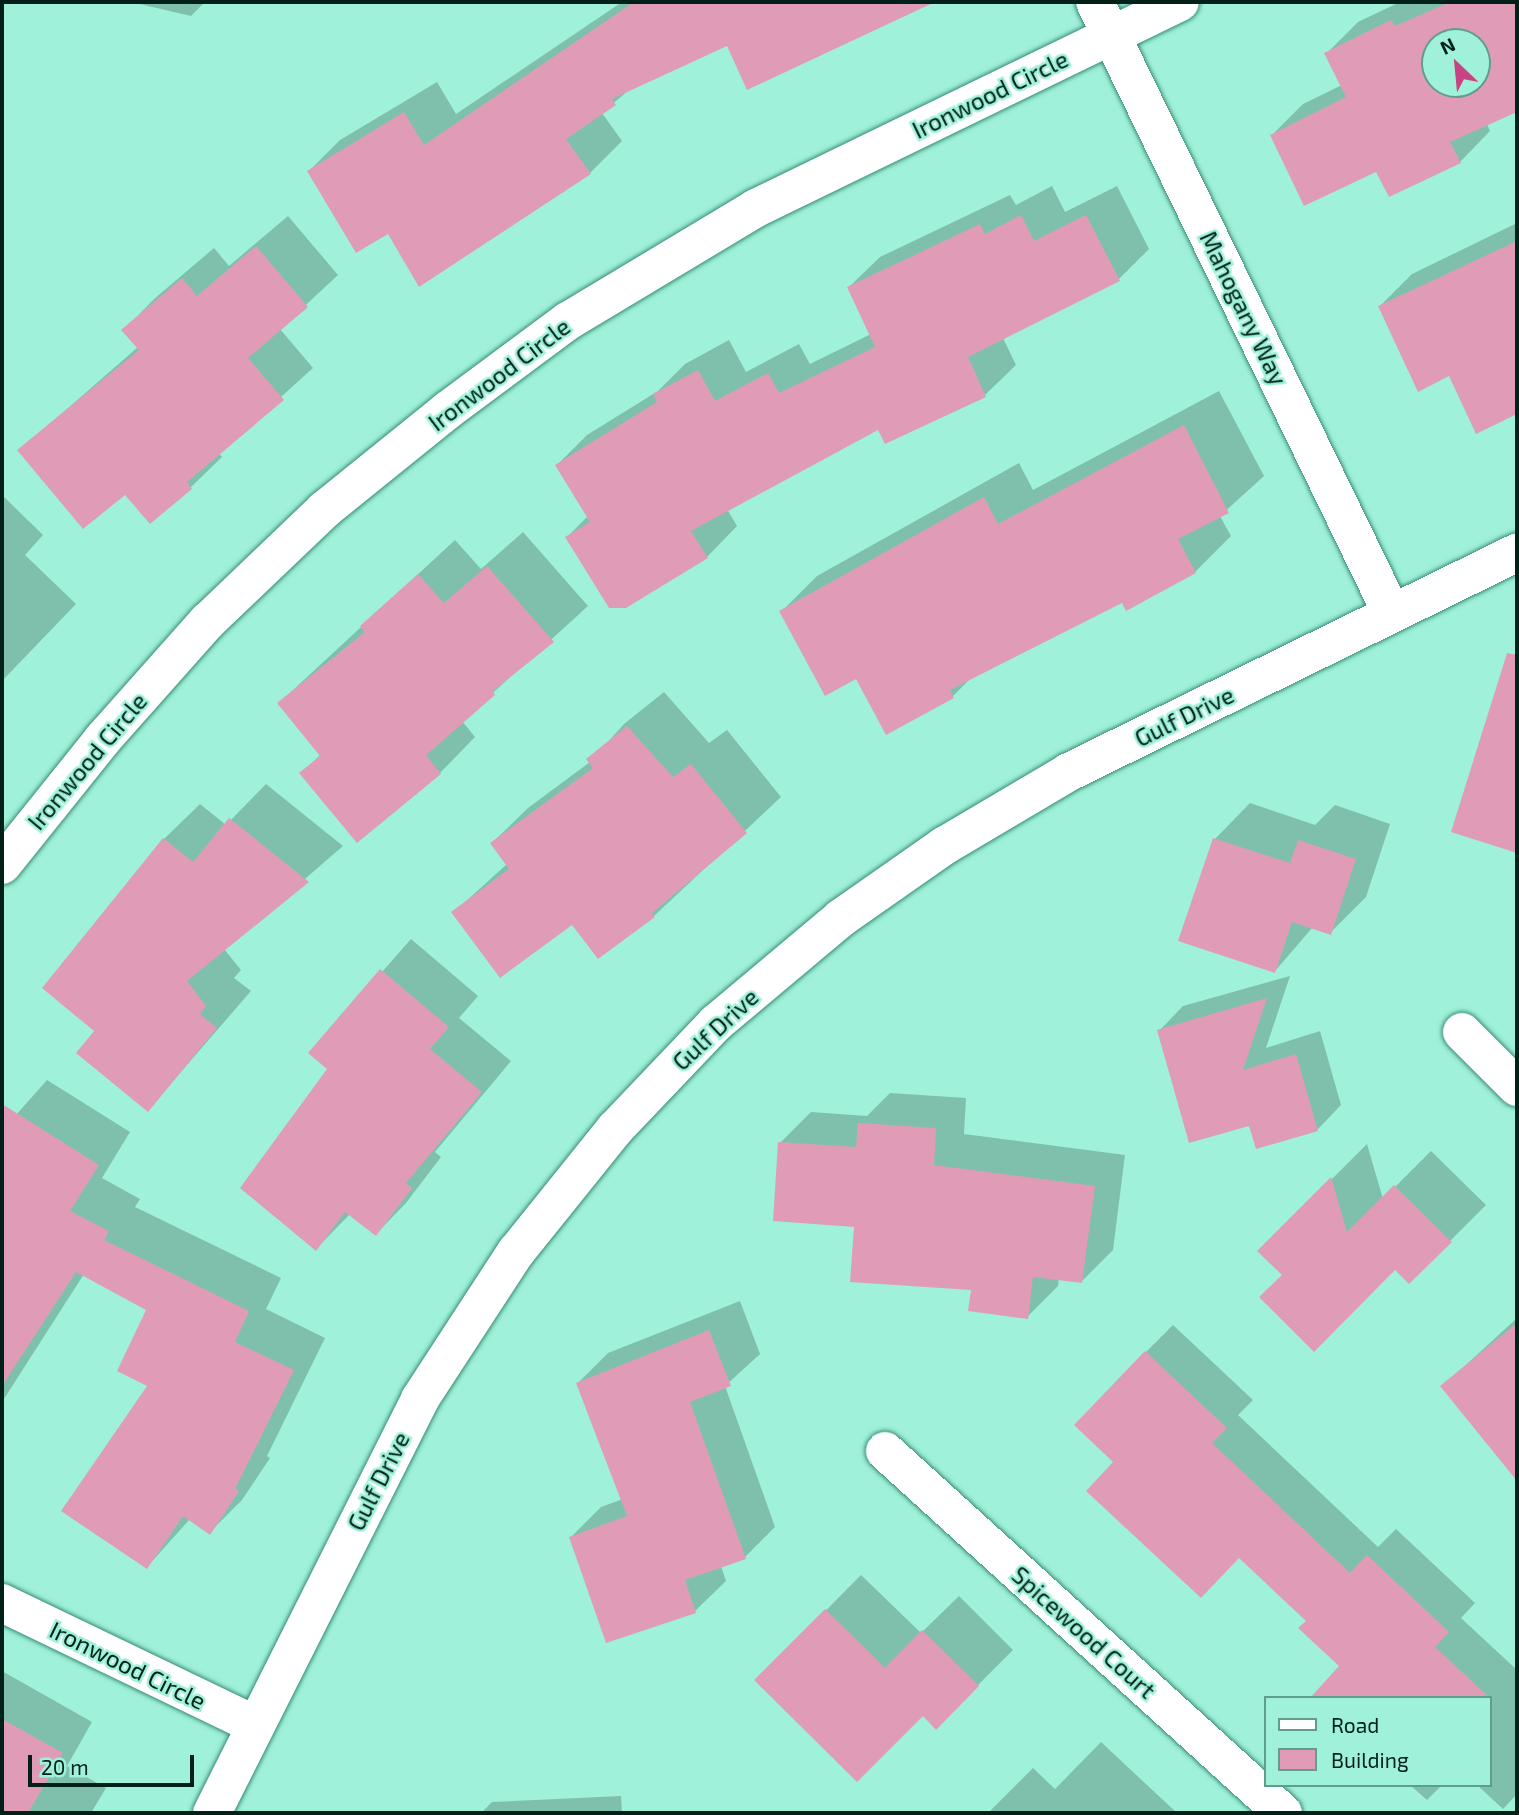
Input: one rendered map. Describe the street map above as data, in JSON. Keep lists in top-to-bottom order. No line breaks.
{"streets":{"street":["Ironwood Circle","Mahogany Way","Gulf Drive","Spicewood Court"]},"crossings":[["Ironwood Circle","Mahogany Way"],["Ironwood Circle","Gulf Drive"],["Mahogany Way","Gulf Drive"]],"legend":["Road","Building"],"scale_bar":"20 m","north":"top left"}
